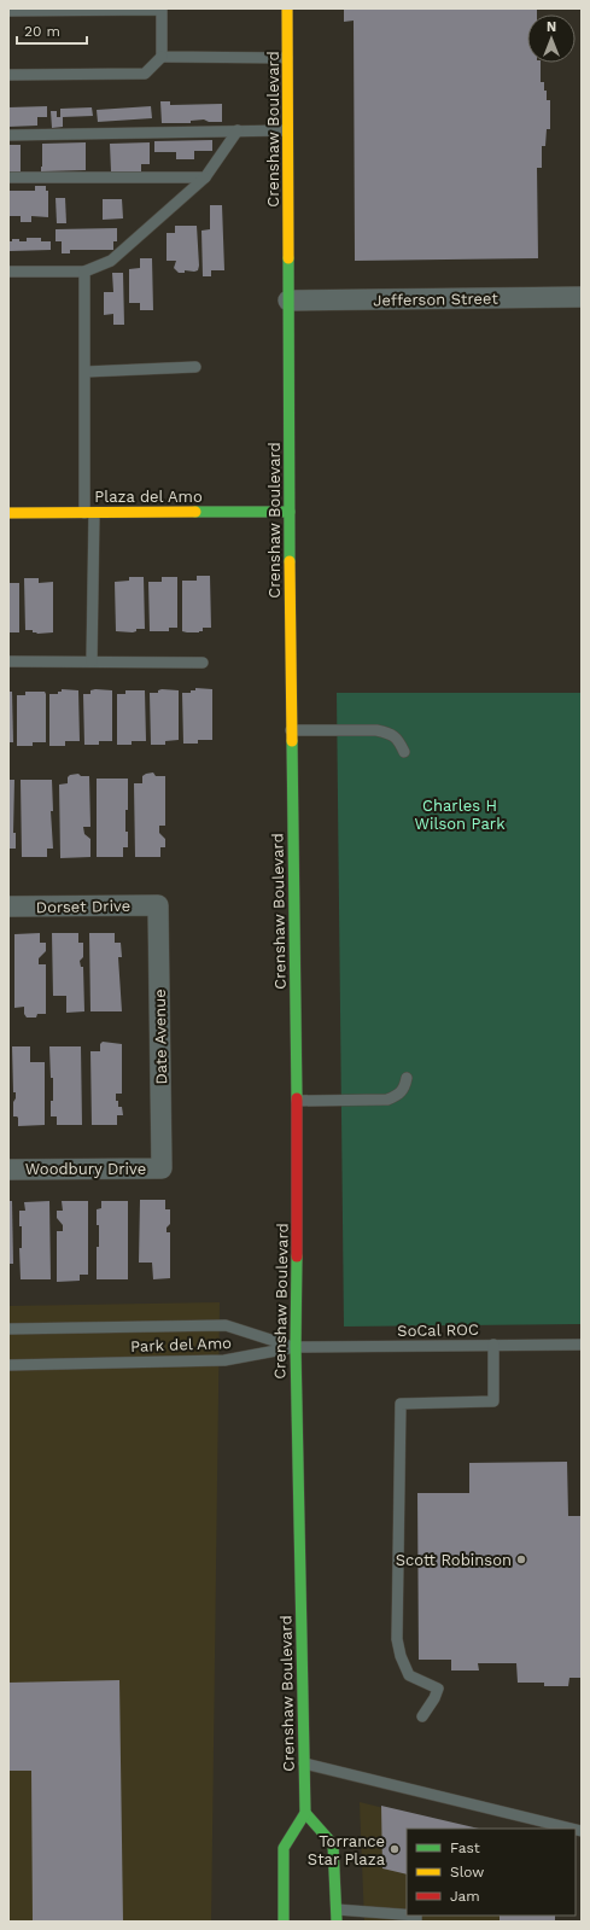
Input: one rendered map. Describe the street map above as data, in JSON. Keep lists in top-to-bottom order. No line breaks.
{"streets":{"main road":["Crenshaw Boulevard","Plaza del Amo"],"street":["Jefferson Street","Dorset Drive","Date Avenue","Woodbury Drive"],"lane":["SoCal ROC","Park del Amo"]},"crossings":[["Crenshaw Boulevard","Jefferson Street"],["Crenshaw Boulevard","Plaza del Amo"],["Crenshaw Boulevard","SoCal ROC"],["Crenshaw Boulevard","Park del Amo"],["Dorset Drive","Date Avenue"],["Date Avenue","Woodbury Drive"],["SoCal ROC","Park del Amo"]],"parks":["Charles H Wilson Park"],"places":["Scott Robinson","Torrance Star Plaza"],"legend":["Fast","Slow","Jam"],"scale_bar":"20 m","north":"top"}
